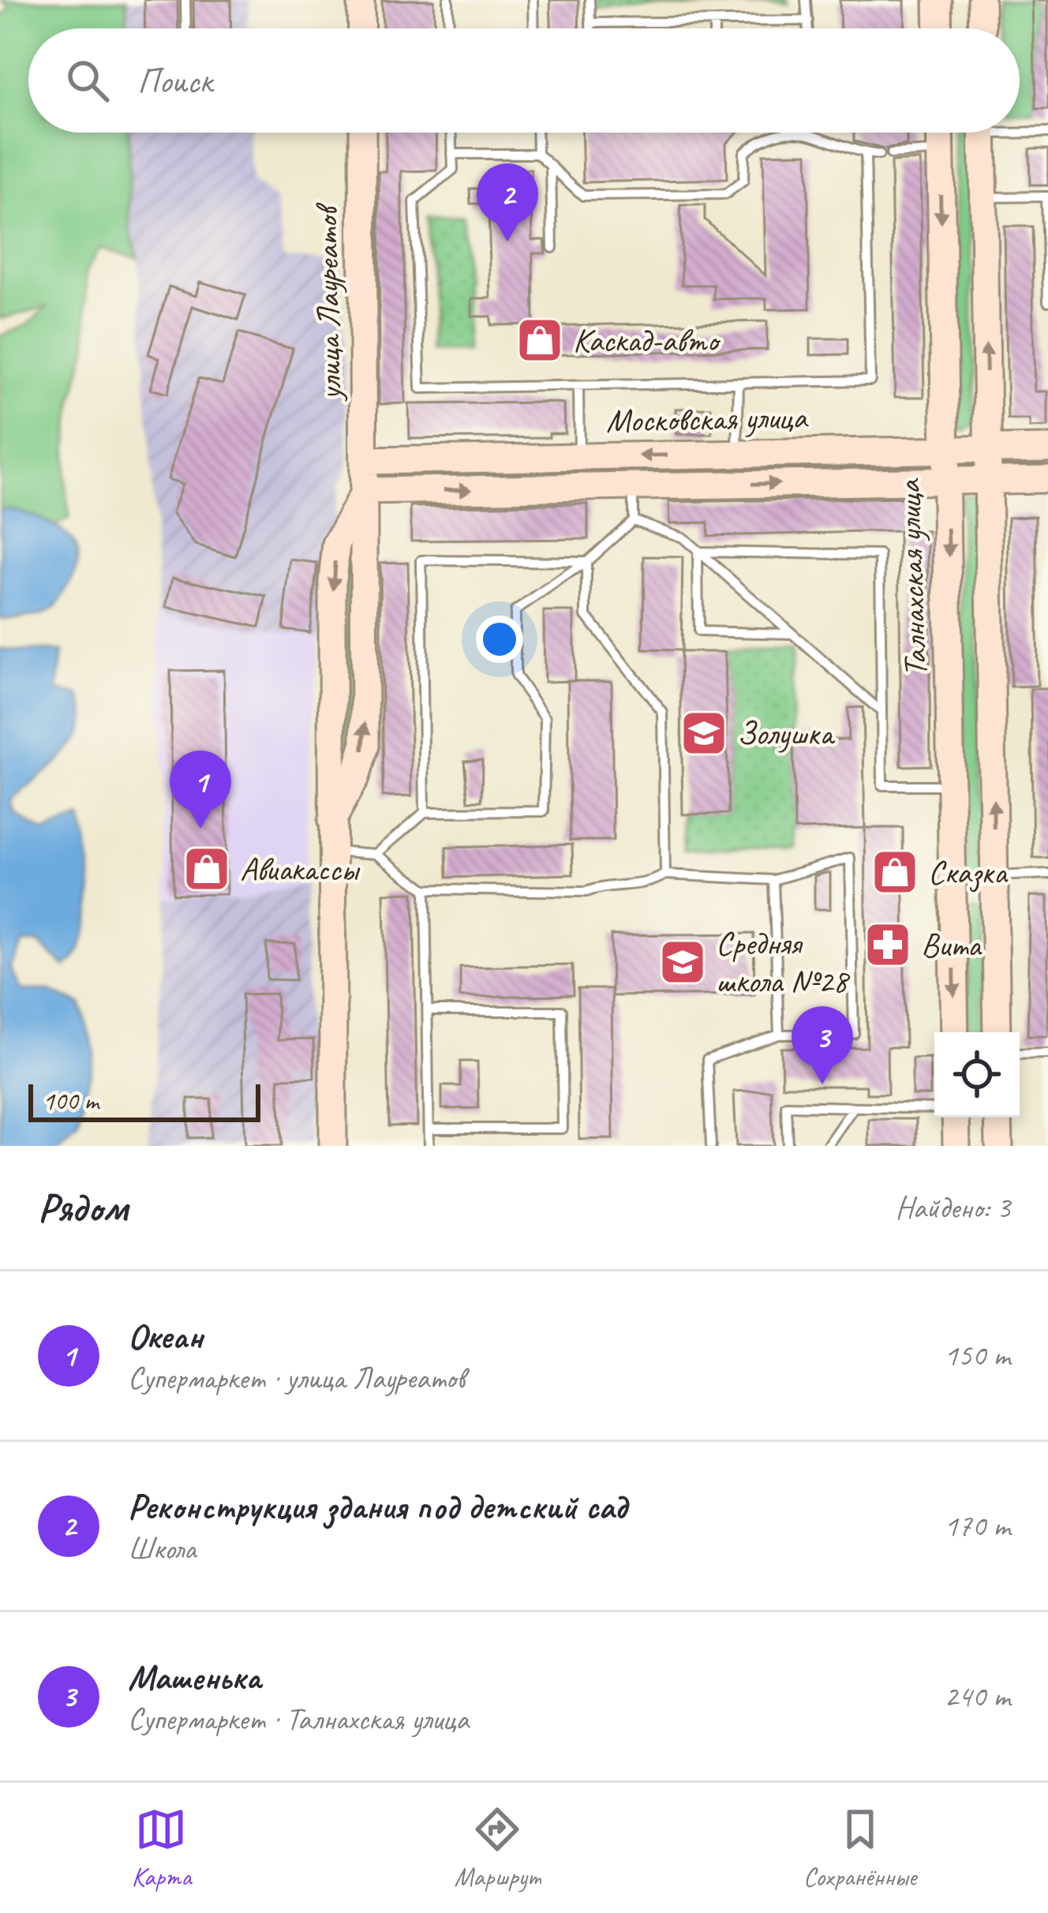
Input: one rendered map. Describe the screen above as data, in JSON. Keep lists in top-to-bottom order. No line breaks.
{"streets":{"street":["улица Лауреатов","Московская улица","Талнахская улица"]},"crossings":[["улица Лауреатов","Московская улица"],["Московская улица","Талнахская улица"]],"places":{"shop":["Каскад-авто","Авиакассы","Сказка"],"school or university":["Золушка","Средняя школа №28"],"pharmacy":["Вита"]},"scale_bar":"100 m","page":{"search":"Поиск","pins":["2","1","3"],"scale":"100 m","heading":["Рядом","Найдено: 3"],"list":[{"mark":"1","name":"Океан","note":"Супермаркет · улица Лауреатов","value":"150 m"},{"mark":"2","name":"Реконструкция здания под детский сад","note":"Школа","value":"170 m"},{"mark":"3","name":"Машенька","note":"Супермаркет · Талнахская улица","value":"240 m"}],"nav":["Карта","Маршрут","Сохранённые"]}}
